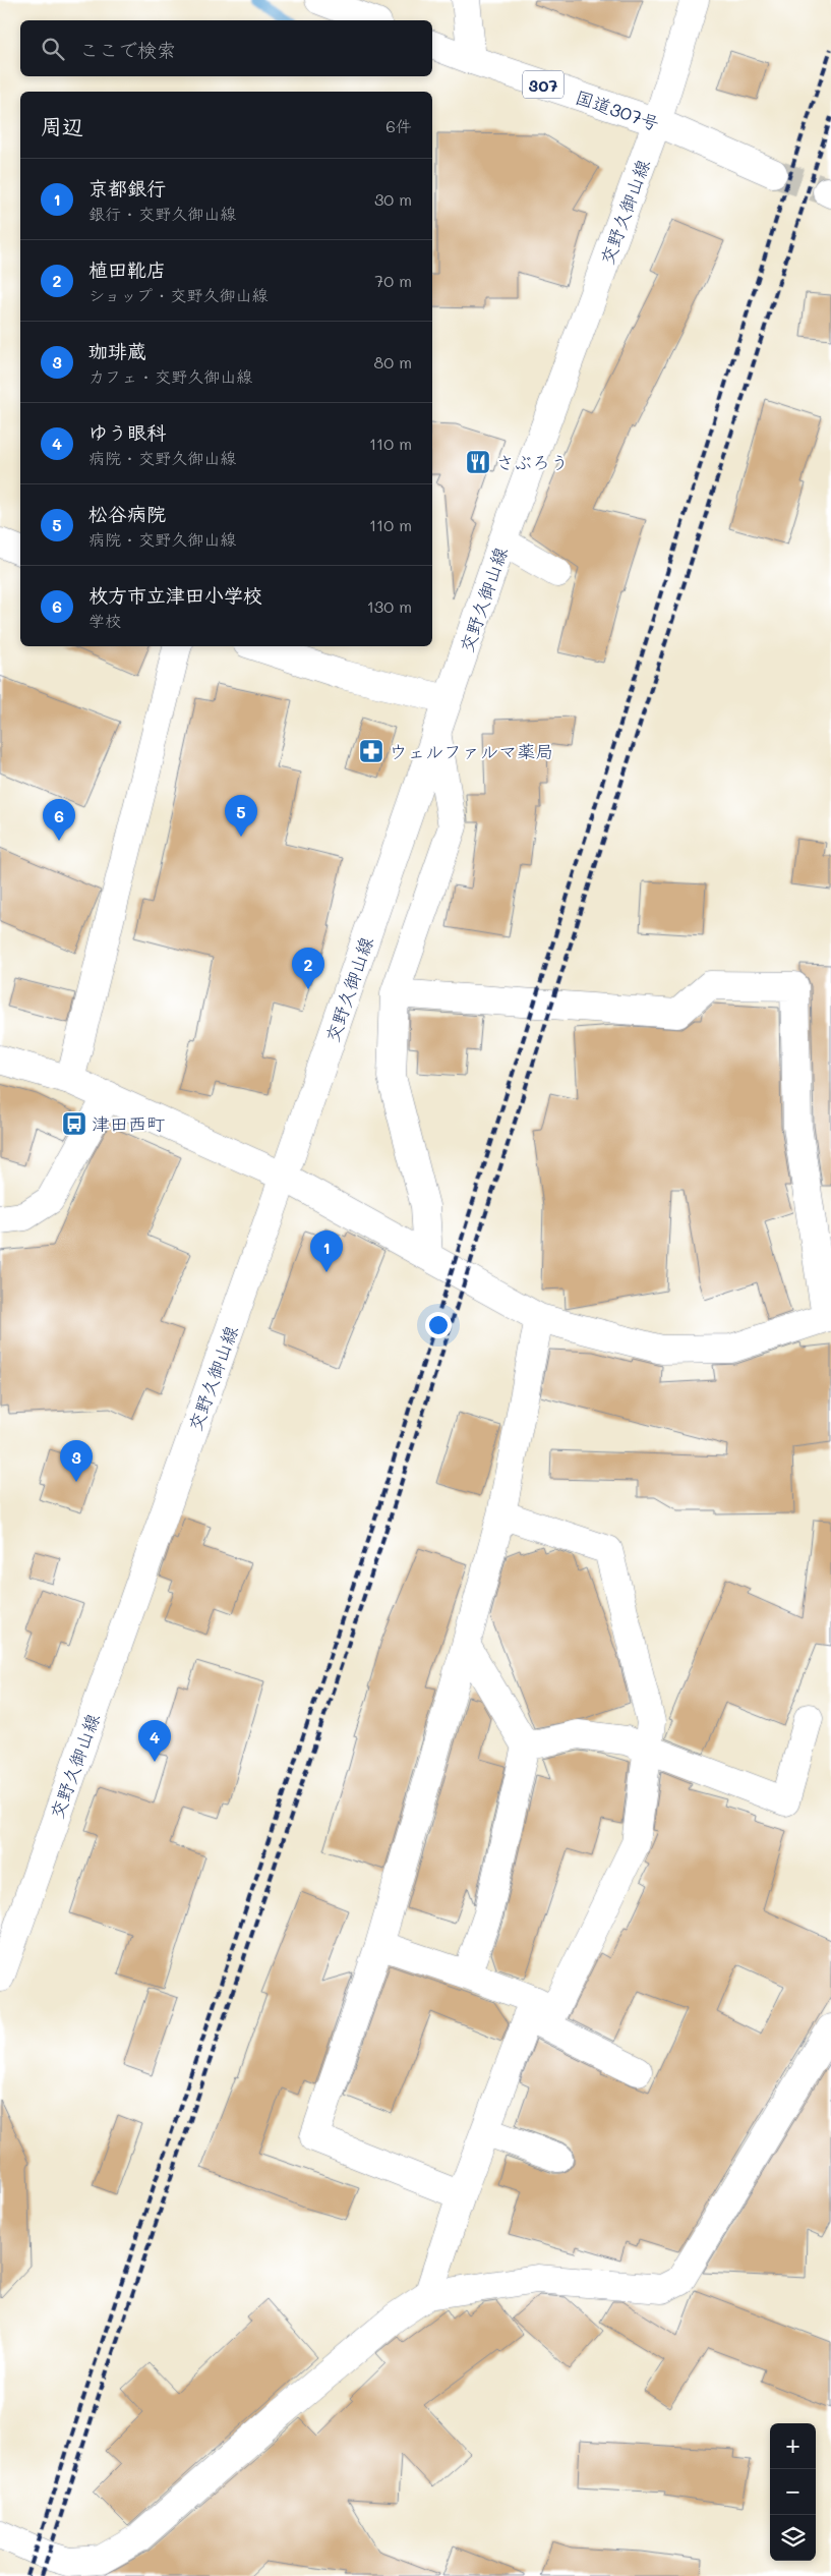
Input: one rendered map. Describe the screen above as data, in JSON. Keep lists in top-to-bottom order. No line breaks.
{"streets":{"main road":["307","国道307号","交野久御山線"]},"crossings":[["国道307号","交野久御山線"]],"places":{"restaurant":["さぶろう"],"pharmacy":["ウェルファルマ薬局"],"bus stop":["津田西町"]},"page":{"search":"ここで検索","heading":["周辺","6件"],"list":[{"mark":"1","name":"京都銀行","note":"銀行 · 交野久御山線","value":"30 m"},{"mark":"2","name":"植田靴店","note":"ショップ · 交野久御山線","value":"70 m"},{"mark":"3","name":"珈琲蔵","note":"カフェ · 交野久御山線","value":"80 m"},{"mark":"4","name":"ゆう眼科","note":"病院 · 交野久御山線","value":"110 m"},{"mark":"5","name":"松谷病院","note":"病院 · 交野久御山線","value":"110 m"},{"mark":"6","name":"枚方市立津田小学校","note":"学校","value":"130 m"}],"pins":["5","6","2","1","3","4"],"map_buttons":["+","−"]}}
